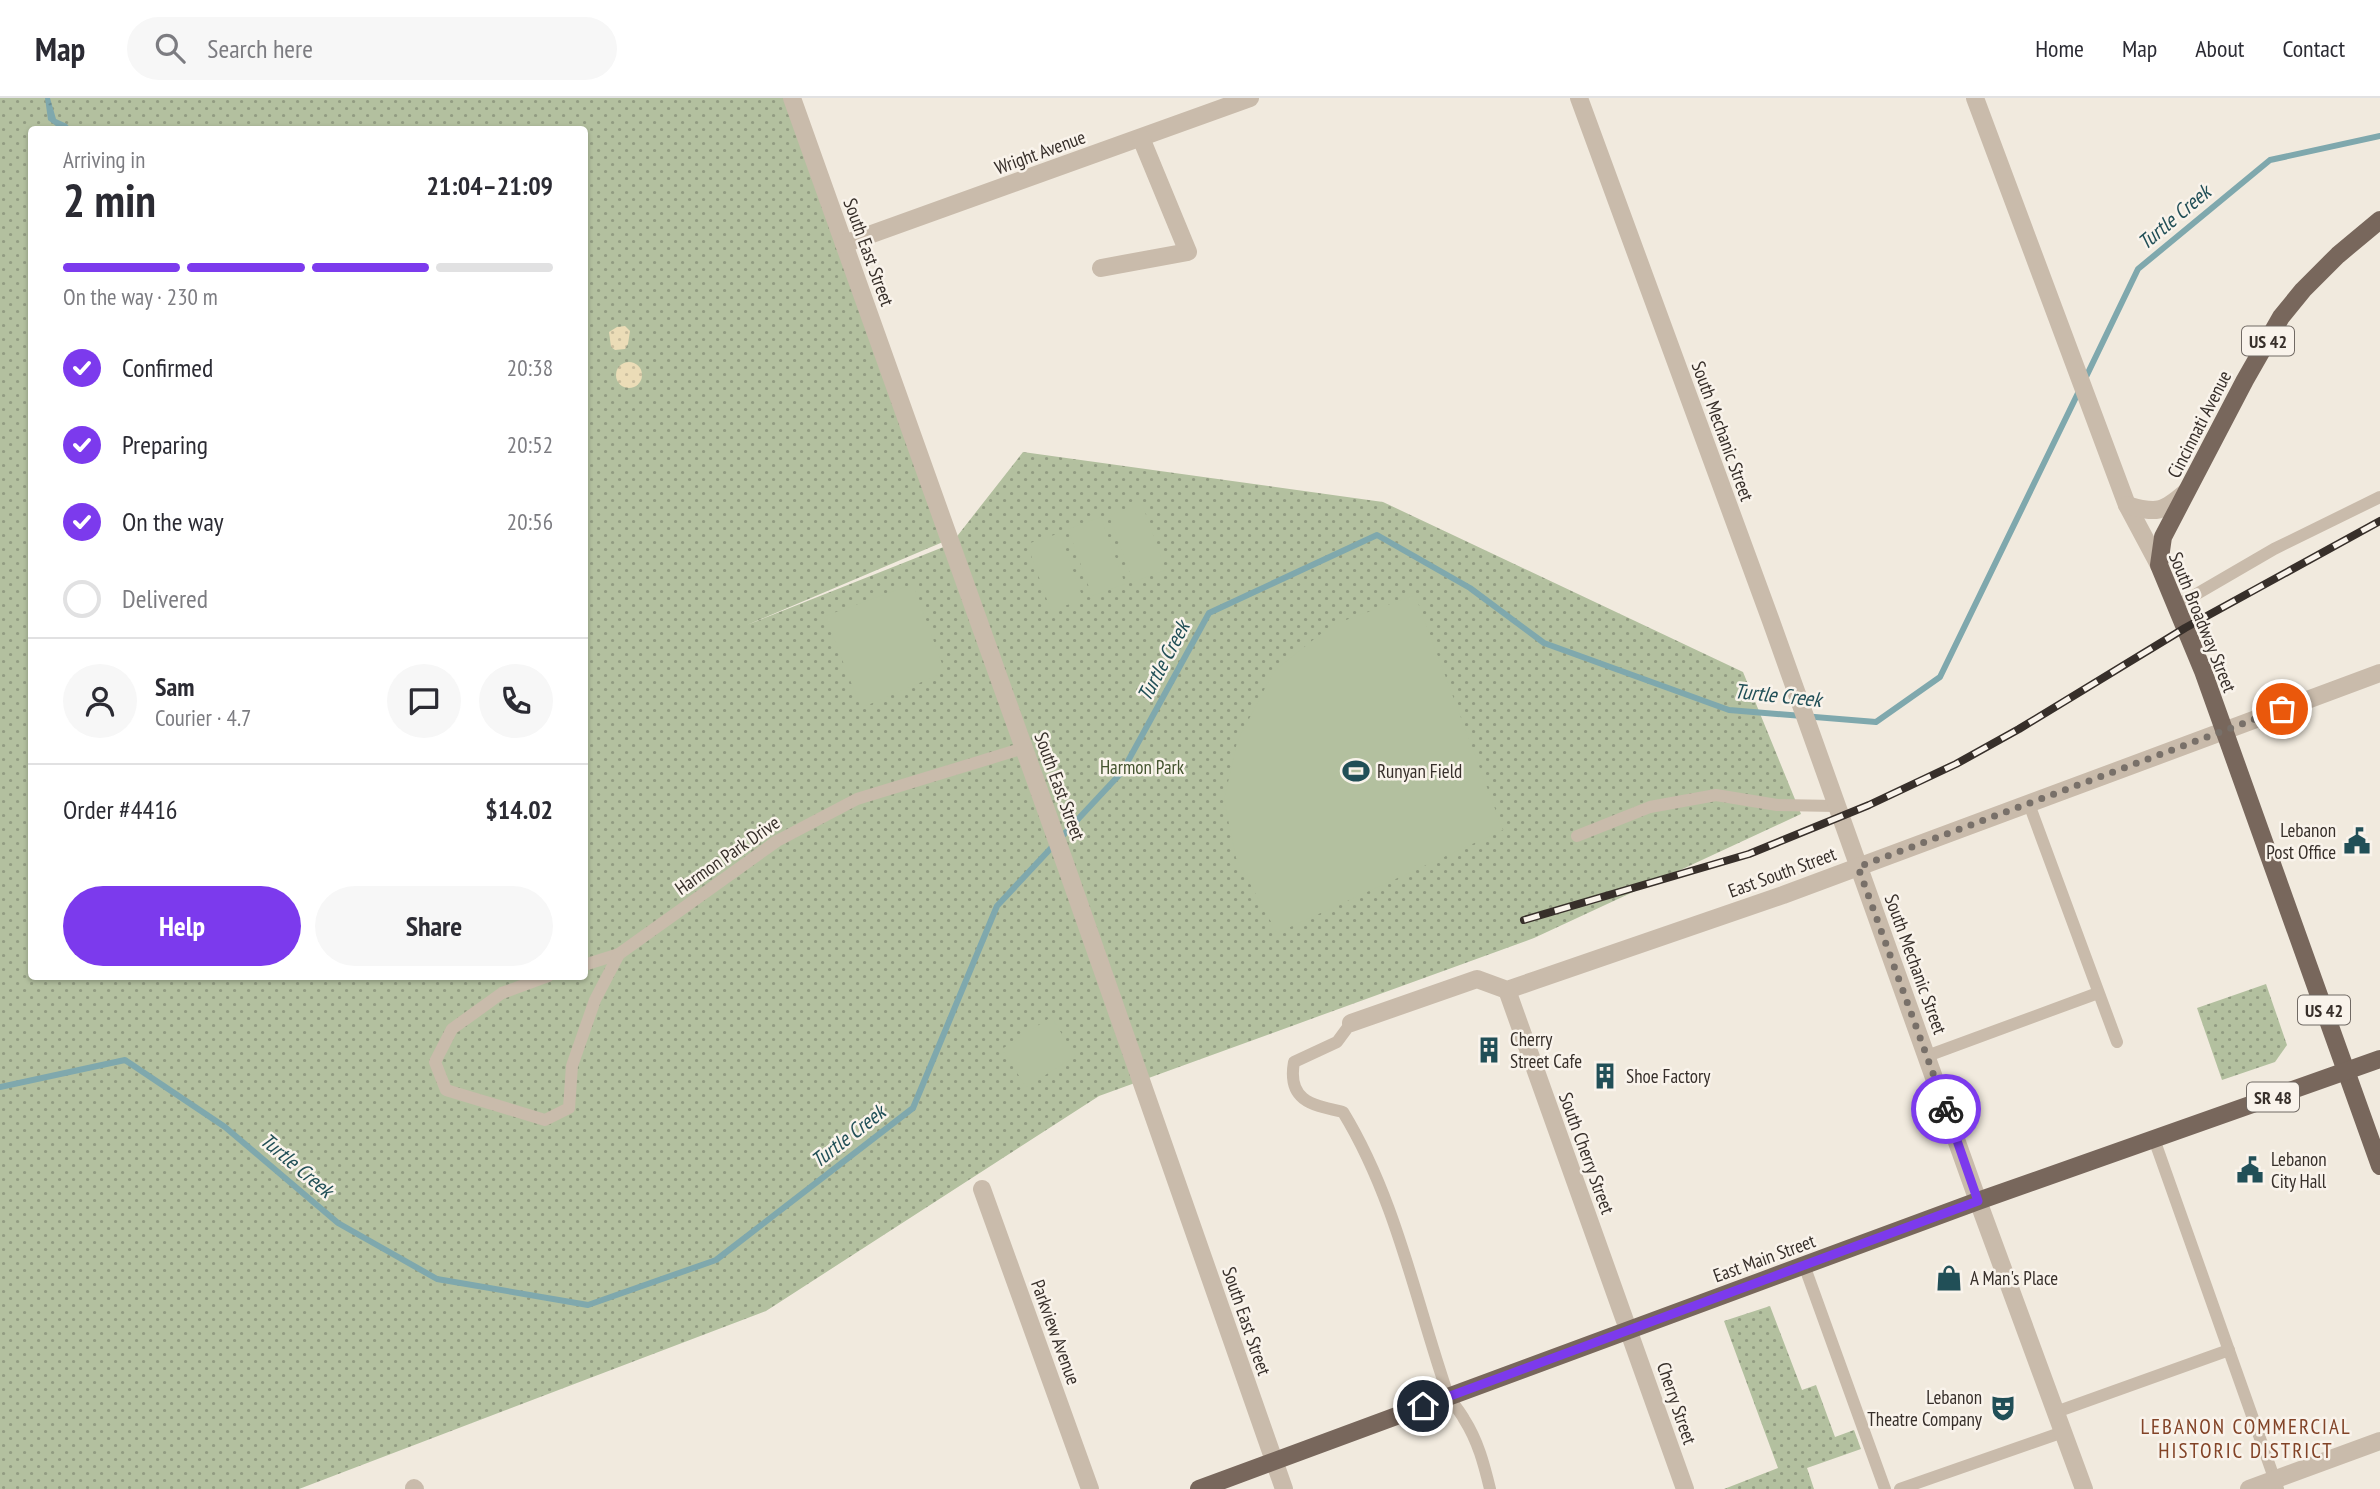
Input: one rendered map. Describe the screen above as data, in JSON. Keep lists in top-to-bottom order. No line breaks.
{"streets":{"main road":["US 42","Cincinnati Avenue","South Broadway Street","SR 48","East Main Street"],"street":["Wright Avenue","South East Street","South Mechanic Street","East South Street","South Cherry Street","Parkview Avenue","Cherry Street"],"lane":["Harmon Park Drive"]},"crossings":[["Wright Avenue","South East Street"],["South East Street","Harmon Park Drive"],["South East Street","East Main Street"],["Cincinnati Avenue","South Broadway Street"],["South Mechanic Street","East South Street"],["South Mechanic Street","East Main Street"],["South Broadway Street","East South Street"],["South Broadway Street","East Main Street"],["East South Street","South Cherry Street"],["South Cherry Street","East Main Street"],["South Cherry Street","Cherry Street"],["East Main Street","Cherry Street"]],"districts":["LEBANON COMMERCIAL HISTORIC DISTRICT"],"water":["Turtle Creek"],"parks":["Harmon Park"],"places":{"sports":["Runyan Field"],"public building":["Lebanon Post Office","Lebanon City Hall"],"building":["Cherry Street Cafe","Shoe Factory"],"shop":["A Man's Place"],"theatre":["Lebanon Theatre Company"]},"page":{"header":"Map","search":"Search here","nav":["Home","Map","About","Contact"],"heading":["2 min","Arriving in","21:04–21:09"],"panel":["Sam","Courier · 4.7","Order #4416","$14.02"],"bar":"On the way · 230 m","list":[["Confirmed","20:38"],["Preparing","20:52"],["On the way","20:56"],"Delivered"],"buttons":["Help","Share"]}}
